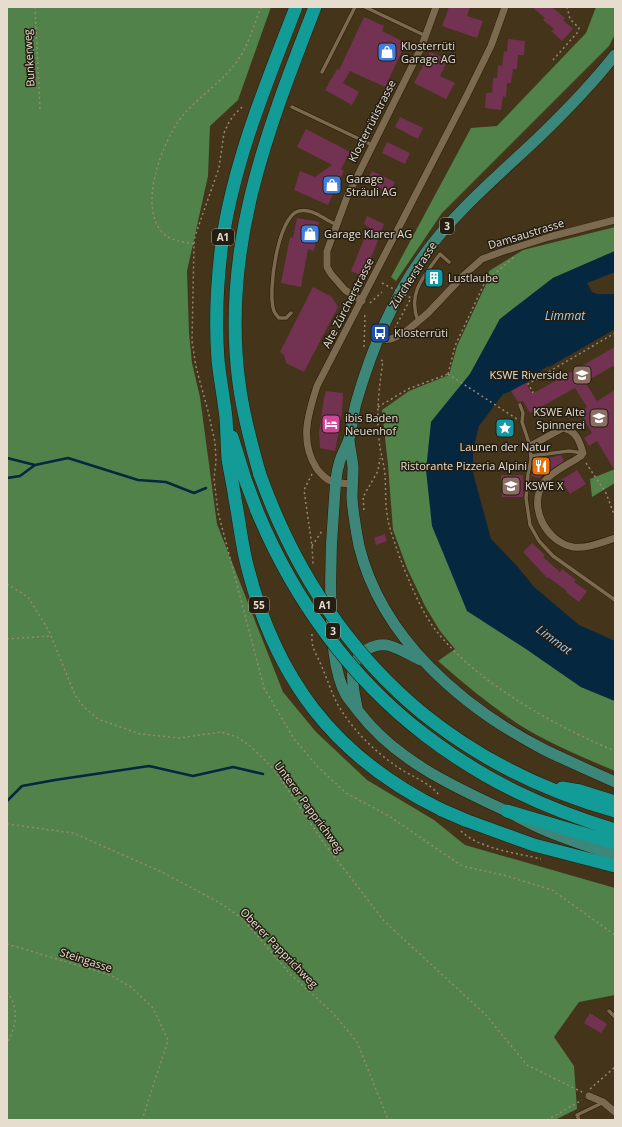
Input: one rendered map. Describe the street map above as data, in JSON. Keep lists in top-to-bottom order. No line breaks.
{"streets":{"highway":["A1","55"],"main road":["3","Zürcherstrasse"],"street":["Klosterrütistrasse","Damsaustrasse","Alte Zürcherstrasse"],"path":["Bunkerweg","Unterer Papprichweg","Oberer Papprichweg","Steingasse"]},"crossings":[["Klosterrütistrasse","Alte Zürcherstrasse"],["3","Zürcherstrasse"],["3","Alte Zürcherstrasse"],["Damsaustrasse","Zürcherstrasse"],["A1","55"]],"water":["Limmat"],"places":{"shop":["Klosterrüti Garage AG","Garage Sträuli AG","Garage Klarer AG"],"building":["Lustlaube"],"bus stop":["Klosterrüti"],"school or university":["KSWE Riverside","KSWE Alte Spinnerei","KSWE X"],"hotel":["ibis Baden Neuenhof"],"place":["Launen der Natur"],"restaurant":["Ristorante Pizzeria Alpini"]}}
